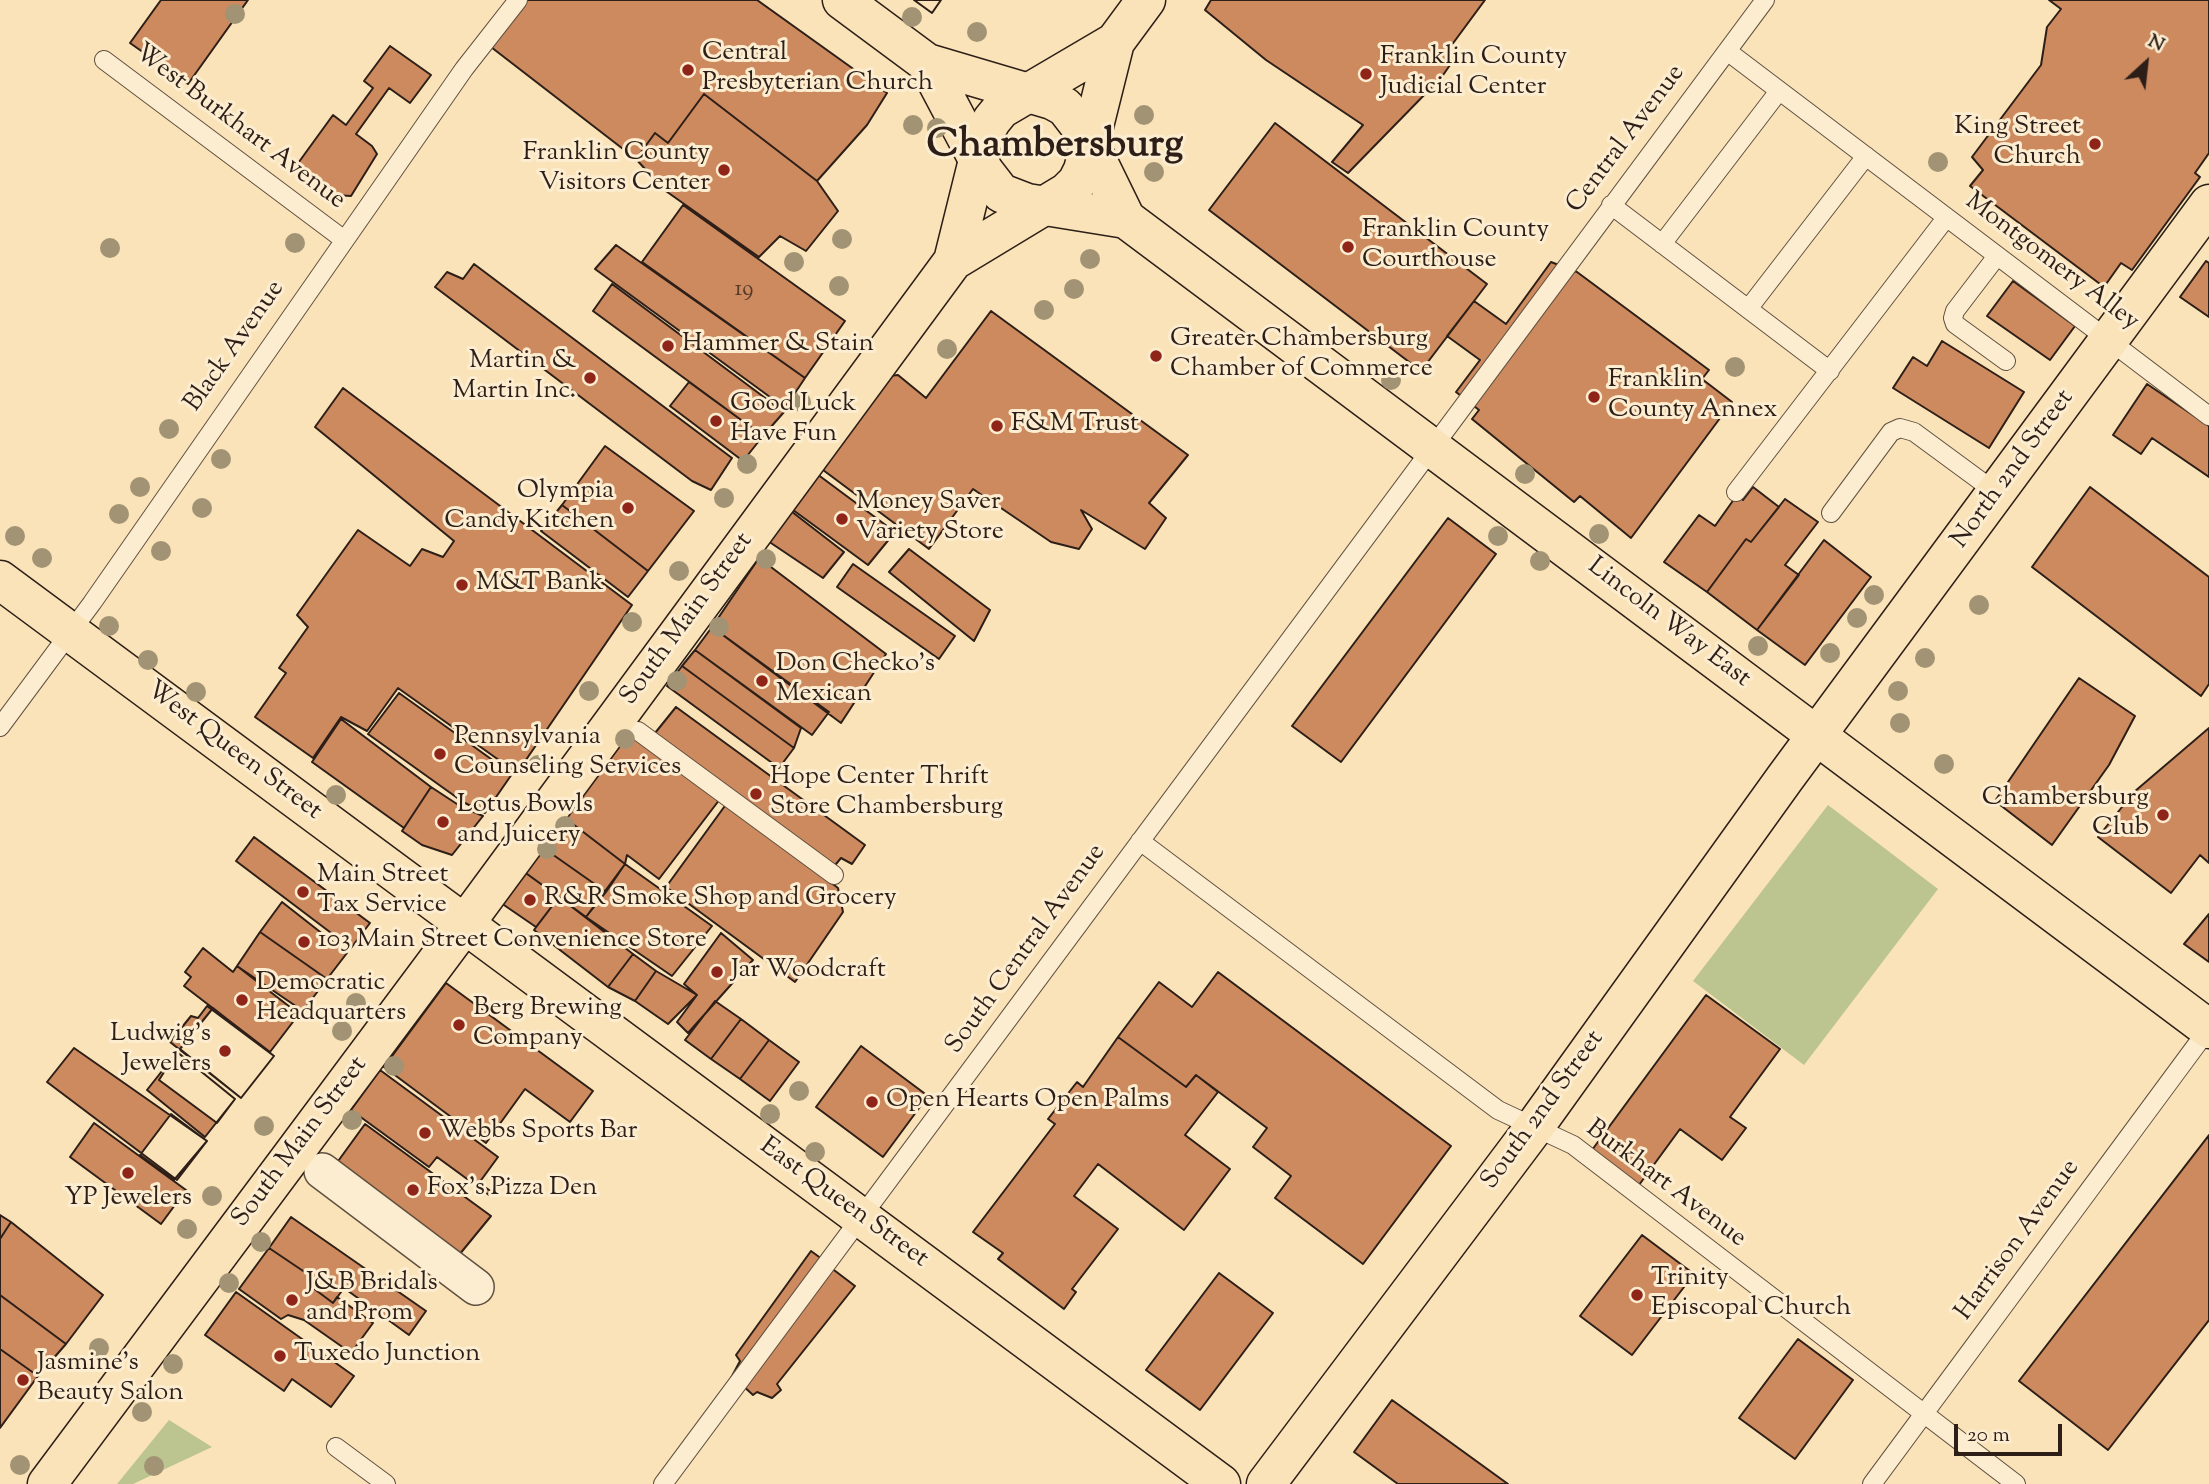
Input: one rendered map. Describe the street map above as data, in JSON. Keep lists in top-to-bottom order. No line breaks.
{"streets":{"main road":["North 2nd Street","South Main Street","Lincoln Way East","West Queen Street","South 2nd Street","East Queen Street"],"lane":["West Burkhart Avenue","Central Avenue","Montgomery Alley","Black Avenue","South Central Avenue","Burkhart Avenue","Harrison Avenue"]},"crossings":[["West Burkhart Avenue","Black Avenue"],["Central Avenue","Montgomery Alley"],["Central Avenue","Lincoln Way East"],["Central Avenue","South Central Avenue"],["Montgomery Alley","North 2nd Street"],["Black Avenue","West Queen Street"],["North 2nd Street","Lincoln Way East"],["North 2nd Street","South 2nd Street"],["South Main Street","Lincoln Way East"],["South Main Street","West Queen Street"],["South Main Street","East Queen Street"],["Lincoln Way East","South Central Avenue"],["Lincoln Way East","South 2nd Street"],["Lincoln Way East","Harrison Avenue"],["West Queen Street","East Queen Street"],["South Central Avenue","Burkhart Avenue"],["South Central Avenue","East Queen Street"],["South 2nd Street","Burkhart Avenue"],["Burkhart Avenue","Harrison Avenue"]],"districts":["Chambersburg"],"places":["Central Presbyterian Church","Franklin County Judicial Center","King Street Church","Franklin County Visitors Center","Franklin County Courthouse","Hammer & Stain","Greater Chambersburg Chamber of Commerce","Martin & Martin Inc.","Franklin County Annex","Good Luck Have Fun","F&M Trust","Olympia Candy Kitchen","Money Saver Variety Store","M&T Bank","Don Checko's Mexican","Pennsylvania Counseling Services","Hope Center Thrift Store Chambersburg","Chambersburg Club","Lotus Bowls and Juicery","Main Street Tax Service","R&R Smoke Shop and Grocery","103 Main Street Convenience Store","Jar Woodcraft","Democratic Headquarters","Berg Brewing Company","Ludwig's Jewelers","Open Hearts Open Palms","Webbs Sports Bar","YP Jewelers","Fox's Pizza Den","Trinity Episcopal Church","J&B Bridals and Prom","Tuxedo Junction","Jasmine's Beauty Salon"],"house_numbers":["19"],"scale_bar":"20 m","north":"top right"}
